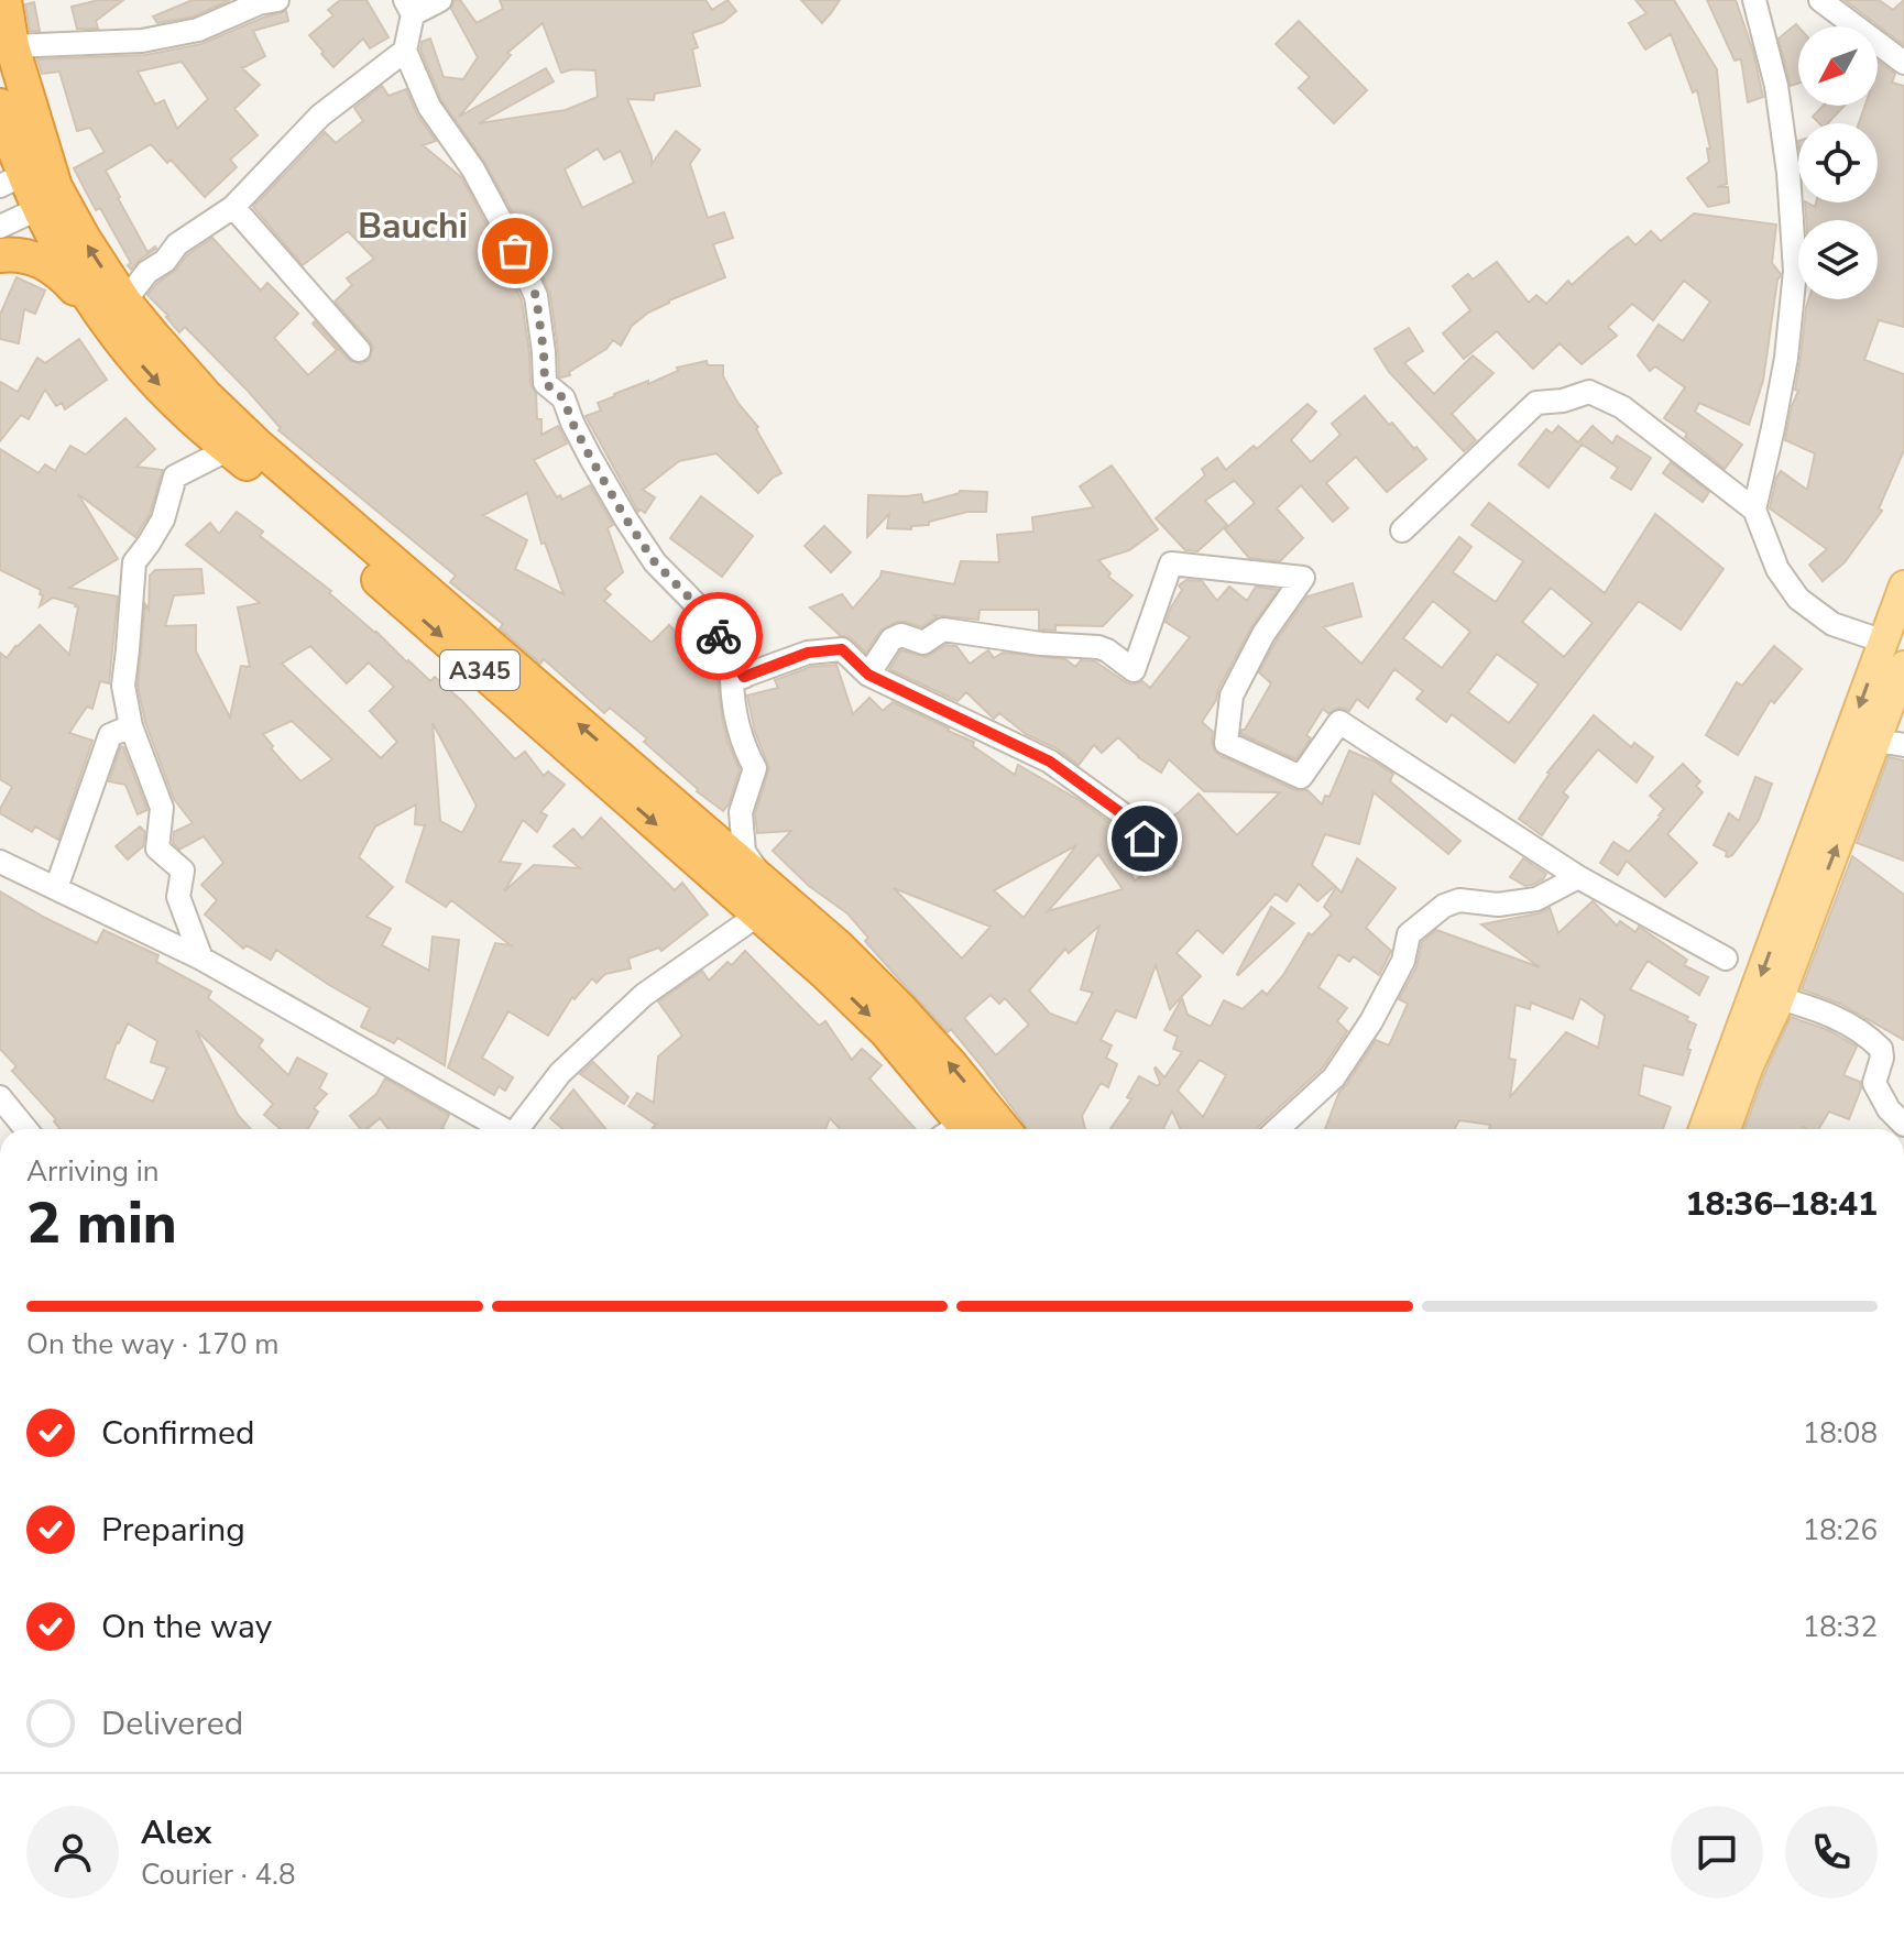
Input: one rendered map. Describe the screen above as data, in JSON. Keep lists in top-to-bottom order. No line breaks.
{"streets":{"highway":["A345"]},"districts":["Bauchi"],"north":"bottom left","page":{"heading":["2 min","Arriving in","18:36–18:41"],"panel":["Alex","Courier · 4.8"],"bar":"On the way · 170 m","list":[["Confirmed","18:08"],["Preparing","18:26"],["On the way","18:32"],"Delivered"]}}
